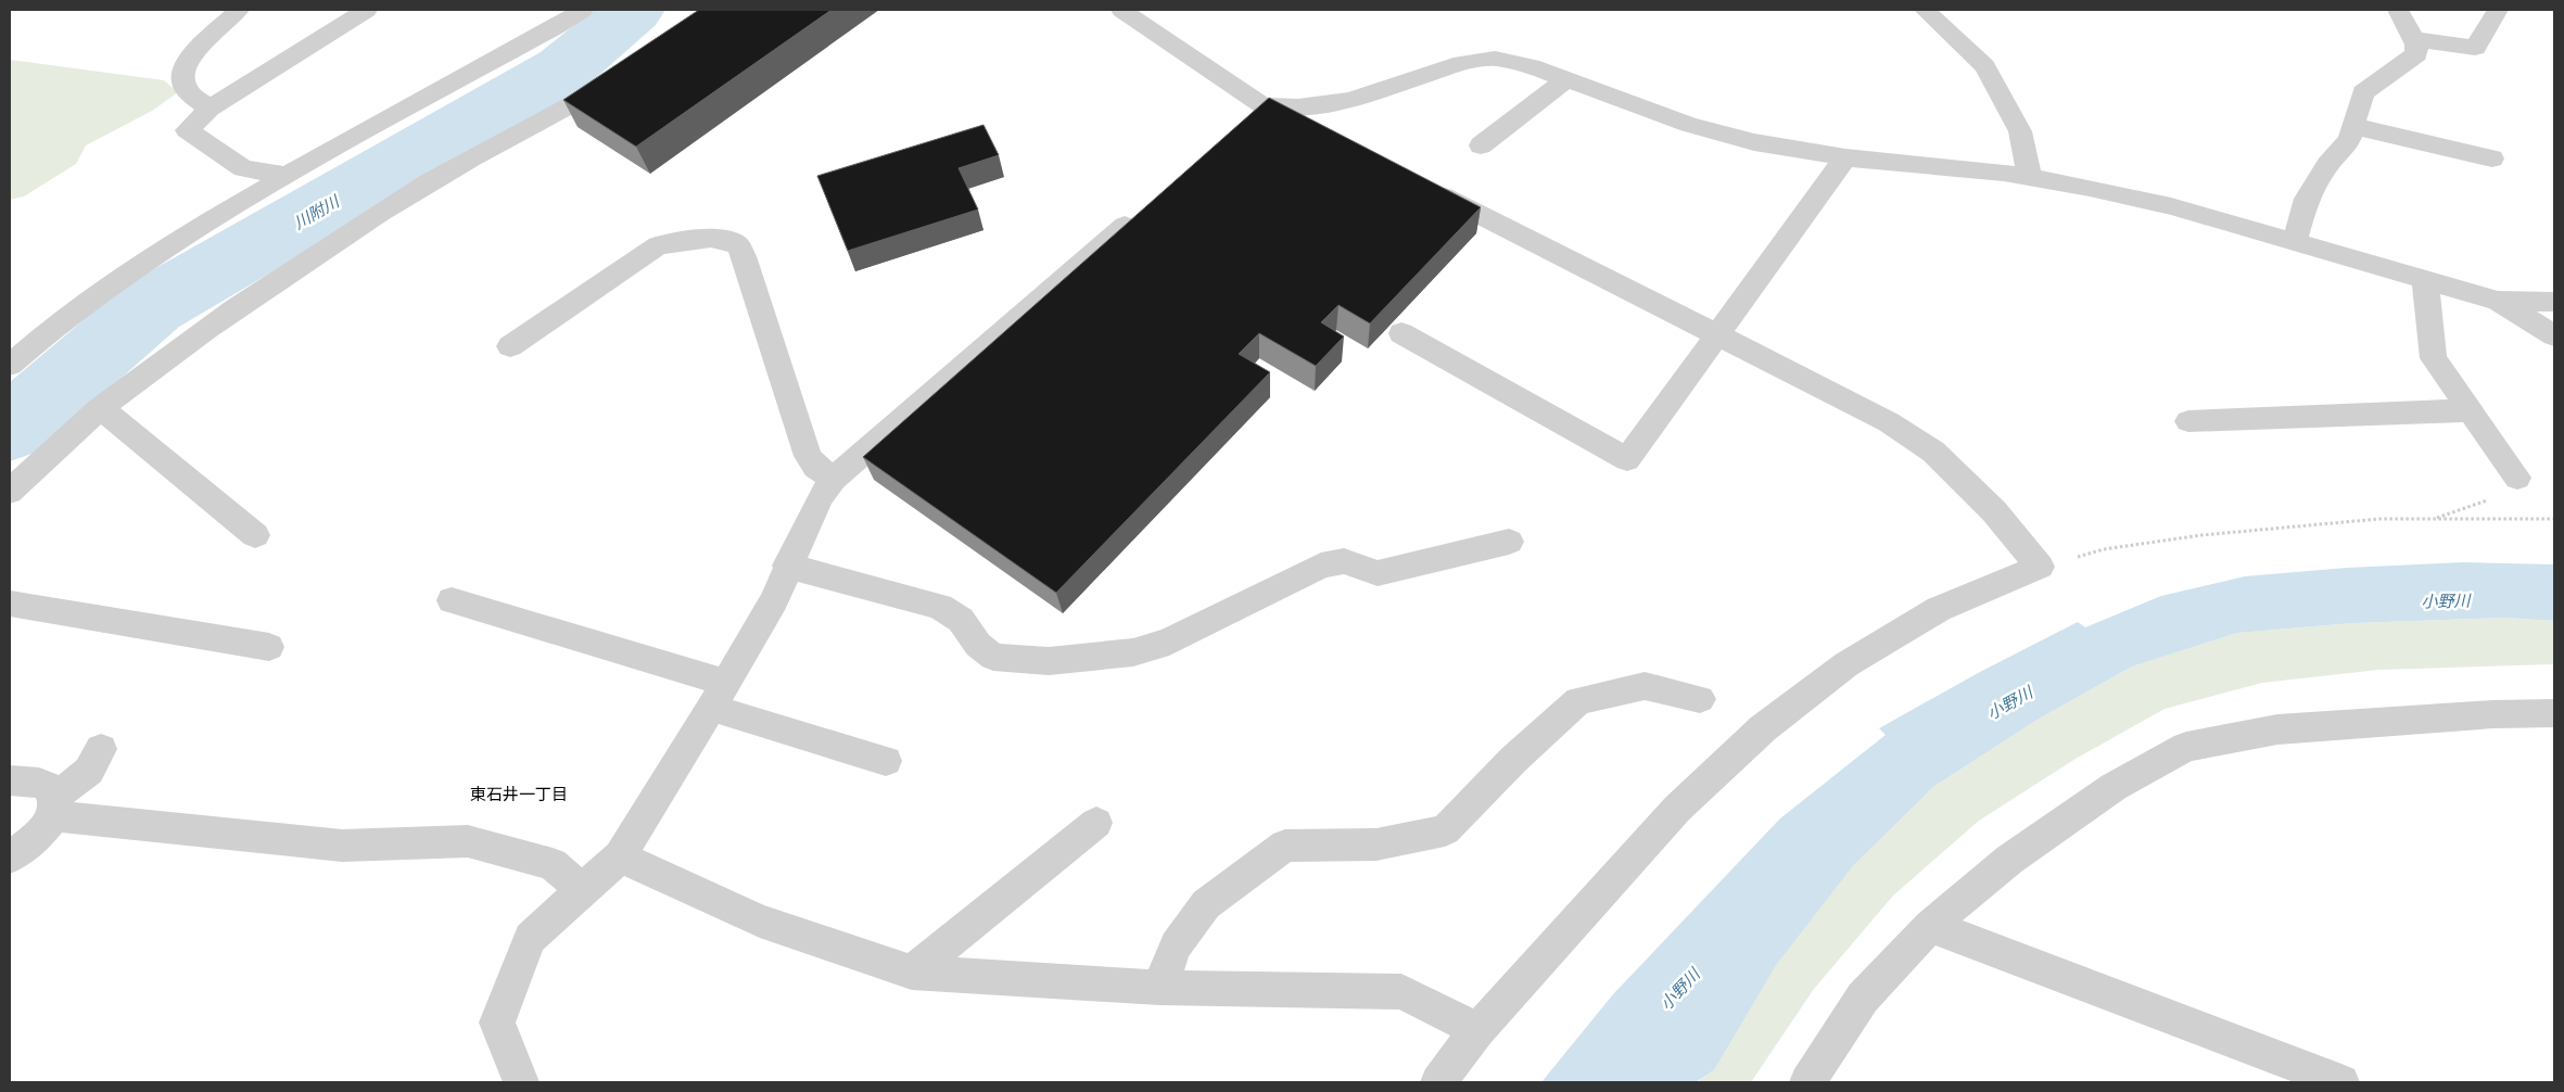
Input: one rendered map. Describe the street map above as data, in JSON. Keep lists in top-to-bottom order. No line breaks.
{"districts":["東石井一丁目"],"water":["川附川","小野川"]}
